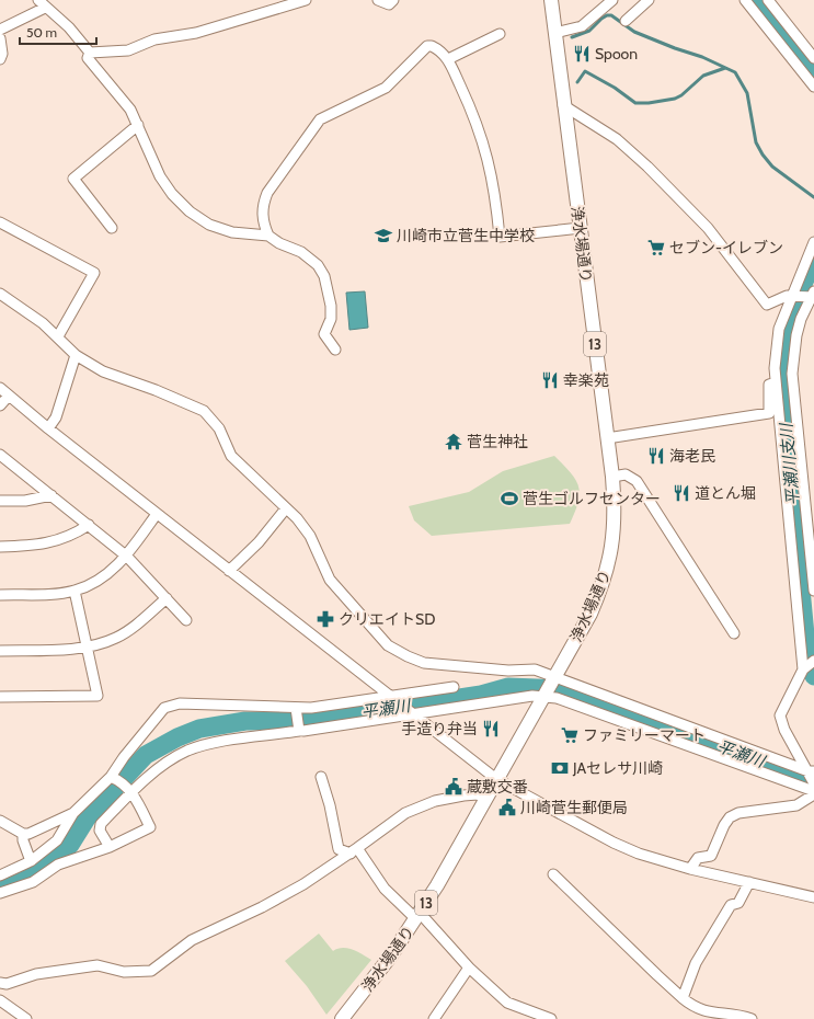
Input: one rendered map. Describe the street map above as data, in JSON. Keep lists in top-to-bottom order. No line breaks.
{"streets":{"main road":["浄水場通り","13"]},"water":["平瀬川支川","平瀬川"],"places":{"restaurant":["Spoon","幸楽苑","海老民","道とん堀","手造り弁当"],"school or university":["川崎市立菅生中学校"],"supermarket":["セブン-イレブン","ファミリーマート"],"temple":["菅生神社"],"sports":["菅生ゴルフセンター"],"pharmacy":["クリエイトSD"],"bank":["JAセレサ川崎"],"public building":["蔵敷交番","川崎菅生郵便局"]},"scale_bar":"50 m"}
